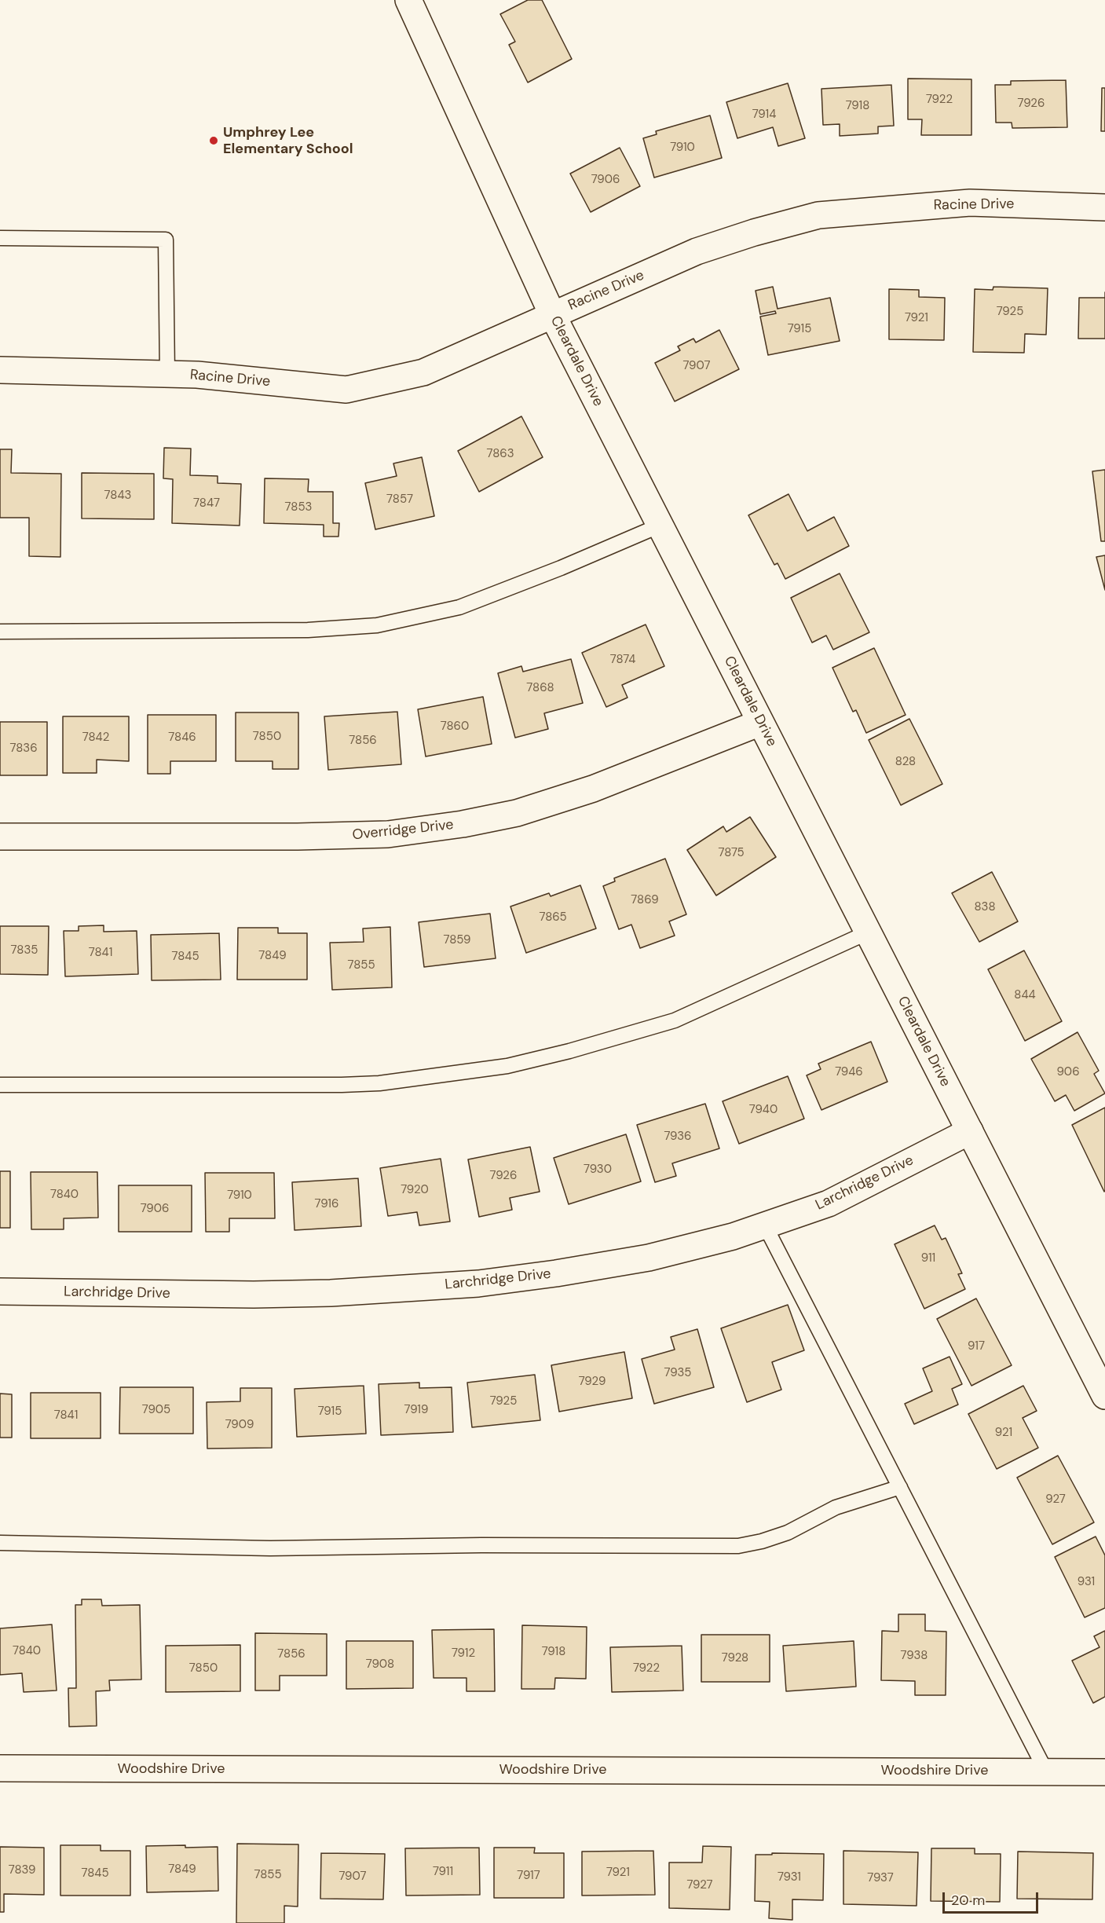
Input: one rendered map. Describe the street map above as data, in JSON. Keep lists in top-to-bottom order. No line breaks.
{"streets":{"street":["Racine Drive","Cleardale Drive","Overridge Drive","Larchridge Drive","Woodshire Drive"]},"crossings":[["Racine Drive","Cleardale Drive"],["Cleardale Drive","Overridge Drive"],["Cleardale Drive","Larchridge Drive"]],"places":["Umphrey Lee Elementary School"],"house_numbers":["7922","7926","7918","7914","7910","7906","7925","7921","7915","7907","7863","7843","7857","7847","7853","7874","7868","7860","7850","7842","7846","7856","7836","828","7875","7869","838","7865","7859","7835","7841","7849","7845","7855","844","7946","906","7940","7936","7930","7926","7920","7840","7910","7916","7906","911","917","7935","7929","7925","7905","7919","7915","7841","7909","921","927","931","7840","7918","7912","7856","7938","7928","7908","7850","7922","7849","7839","7911","7921","7845","7855","7917","7907","7931","7937","7927"],"scale_bar":"20 m"}
